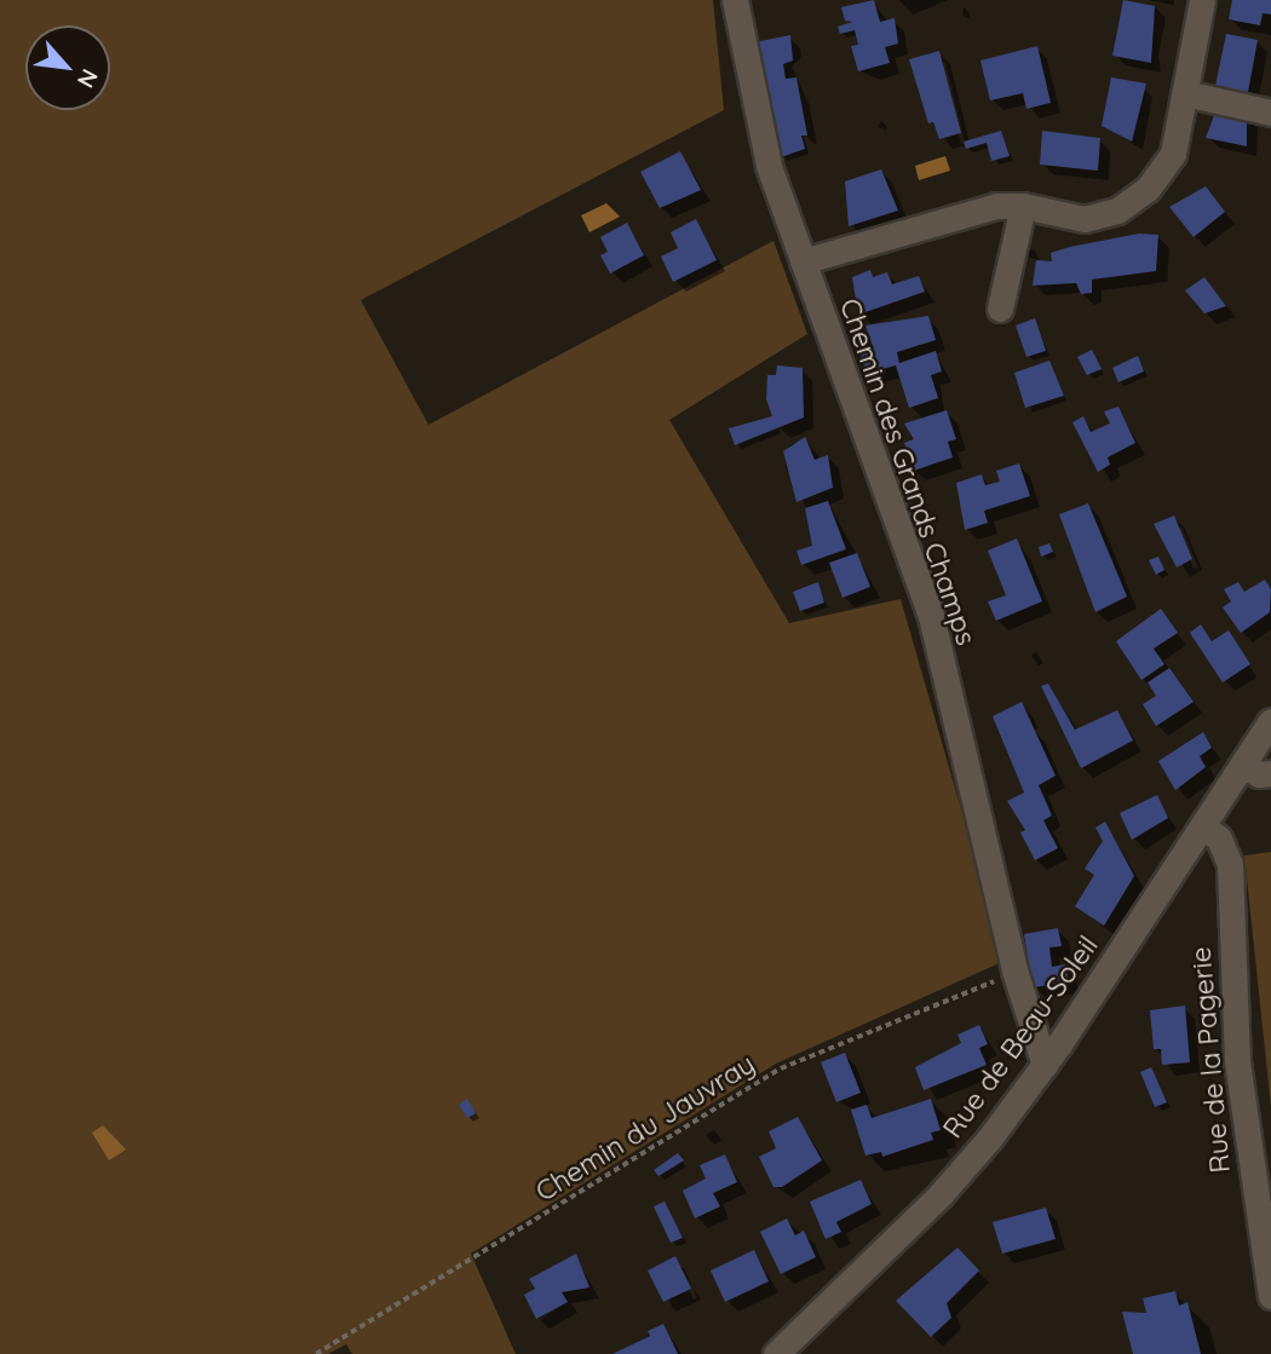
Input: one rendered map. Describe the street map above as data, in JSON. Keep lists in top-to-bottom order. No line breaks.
{"streets":{"street":["Chemin des Grands Champs","Rue de Beau-Soleil","Rue de la Pagerie"],"path":["Chemin du Jauvray"]},"crossings":[["Chemin des Grands Champs","Rue de Beau-Soleil"],["Chemin des Grands Champs","Chemin du Jauvray"],["Rue de Beau-Soleil","Rue de la Pagerie"]],"north":"bottom right"}
